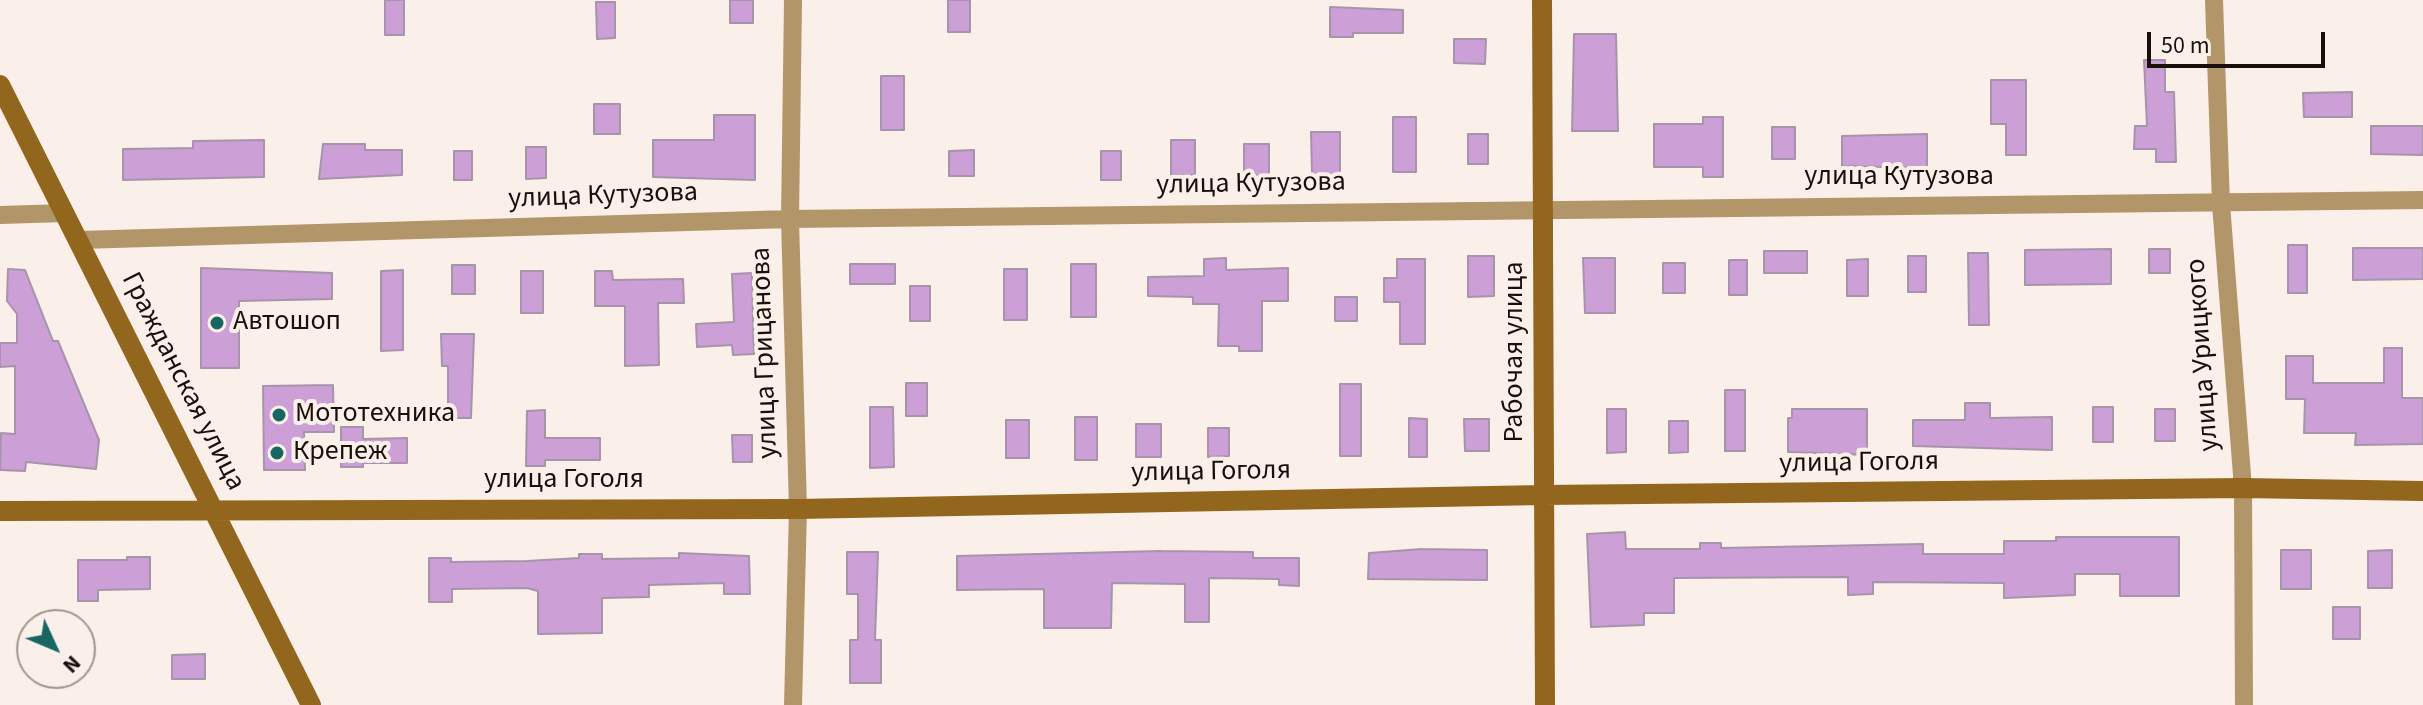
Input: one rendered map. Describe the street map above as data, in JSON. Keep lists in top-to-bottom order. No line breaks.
{"streets":{"main road":["Рабочая улица","Гражданская улица","улица Гоголя"],"street":["улица Кутузова","улица Грицанова","улица Урицкого"]},"crossings":[["улица Кутузова","Рабочая улица"],["улица Кутузова","улица Грицанова"],["улица Кутузова","улица Урицкого"],["улица Кутузова","Гражданская улица"],["Рабочая улица","улица Гоголя"],["улица Грицанова","улица Гоголя"],["улица Урицкого","улица Гоголя"],["Гражданская улица","улица Гоголя"]],"places":["Автошоп","Мототехника","Крепеж"],"scale_bar":"50 m","north":"bottom right"}
